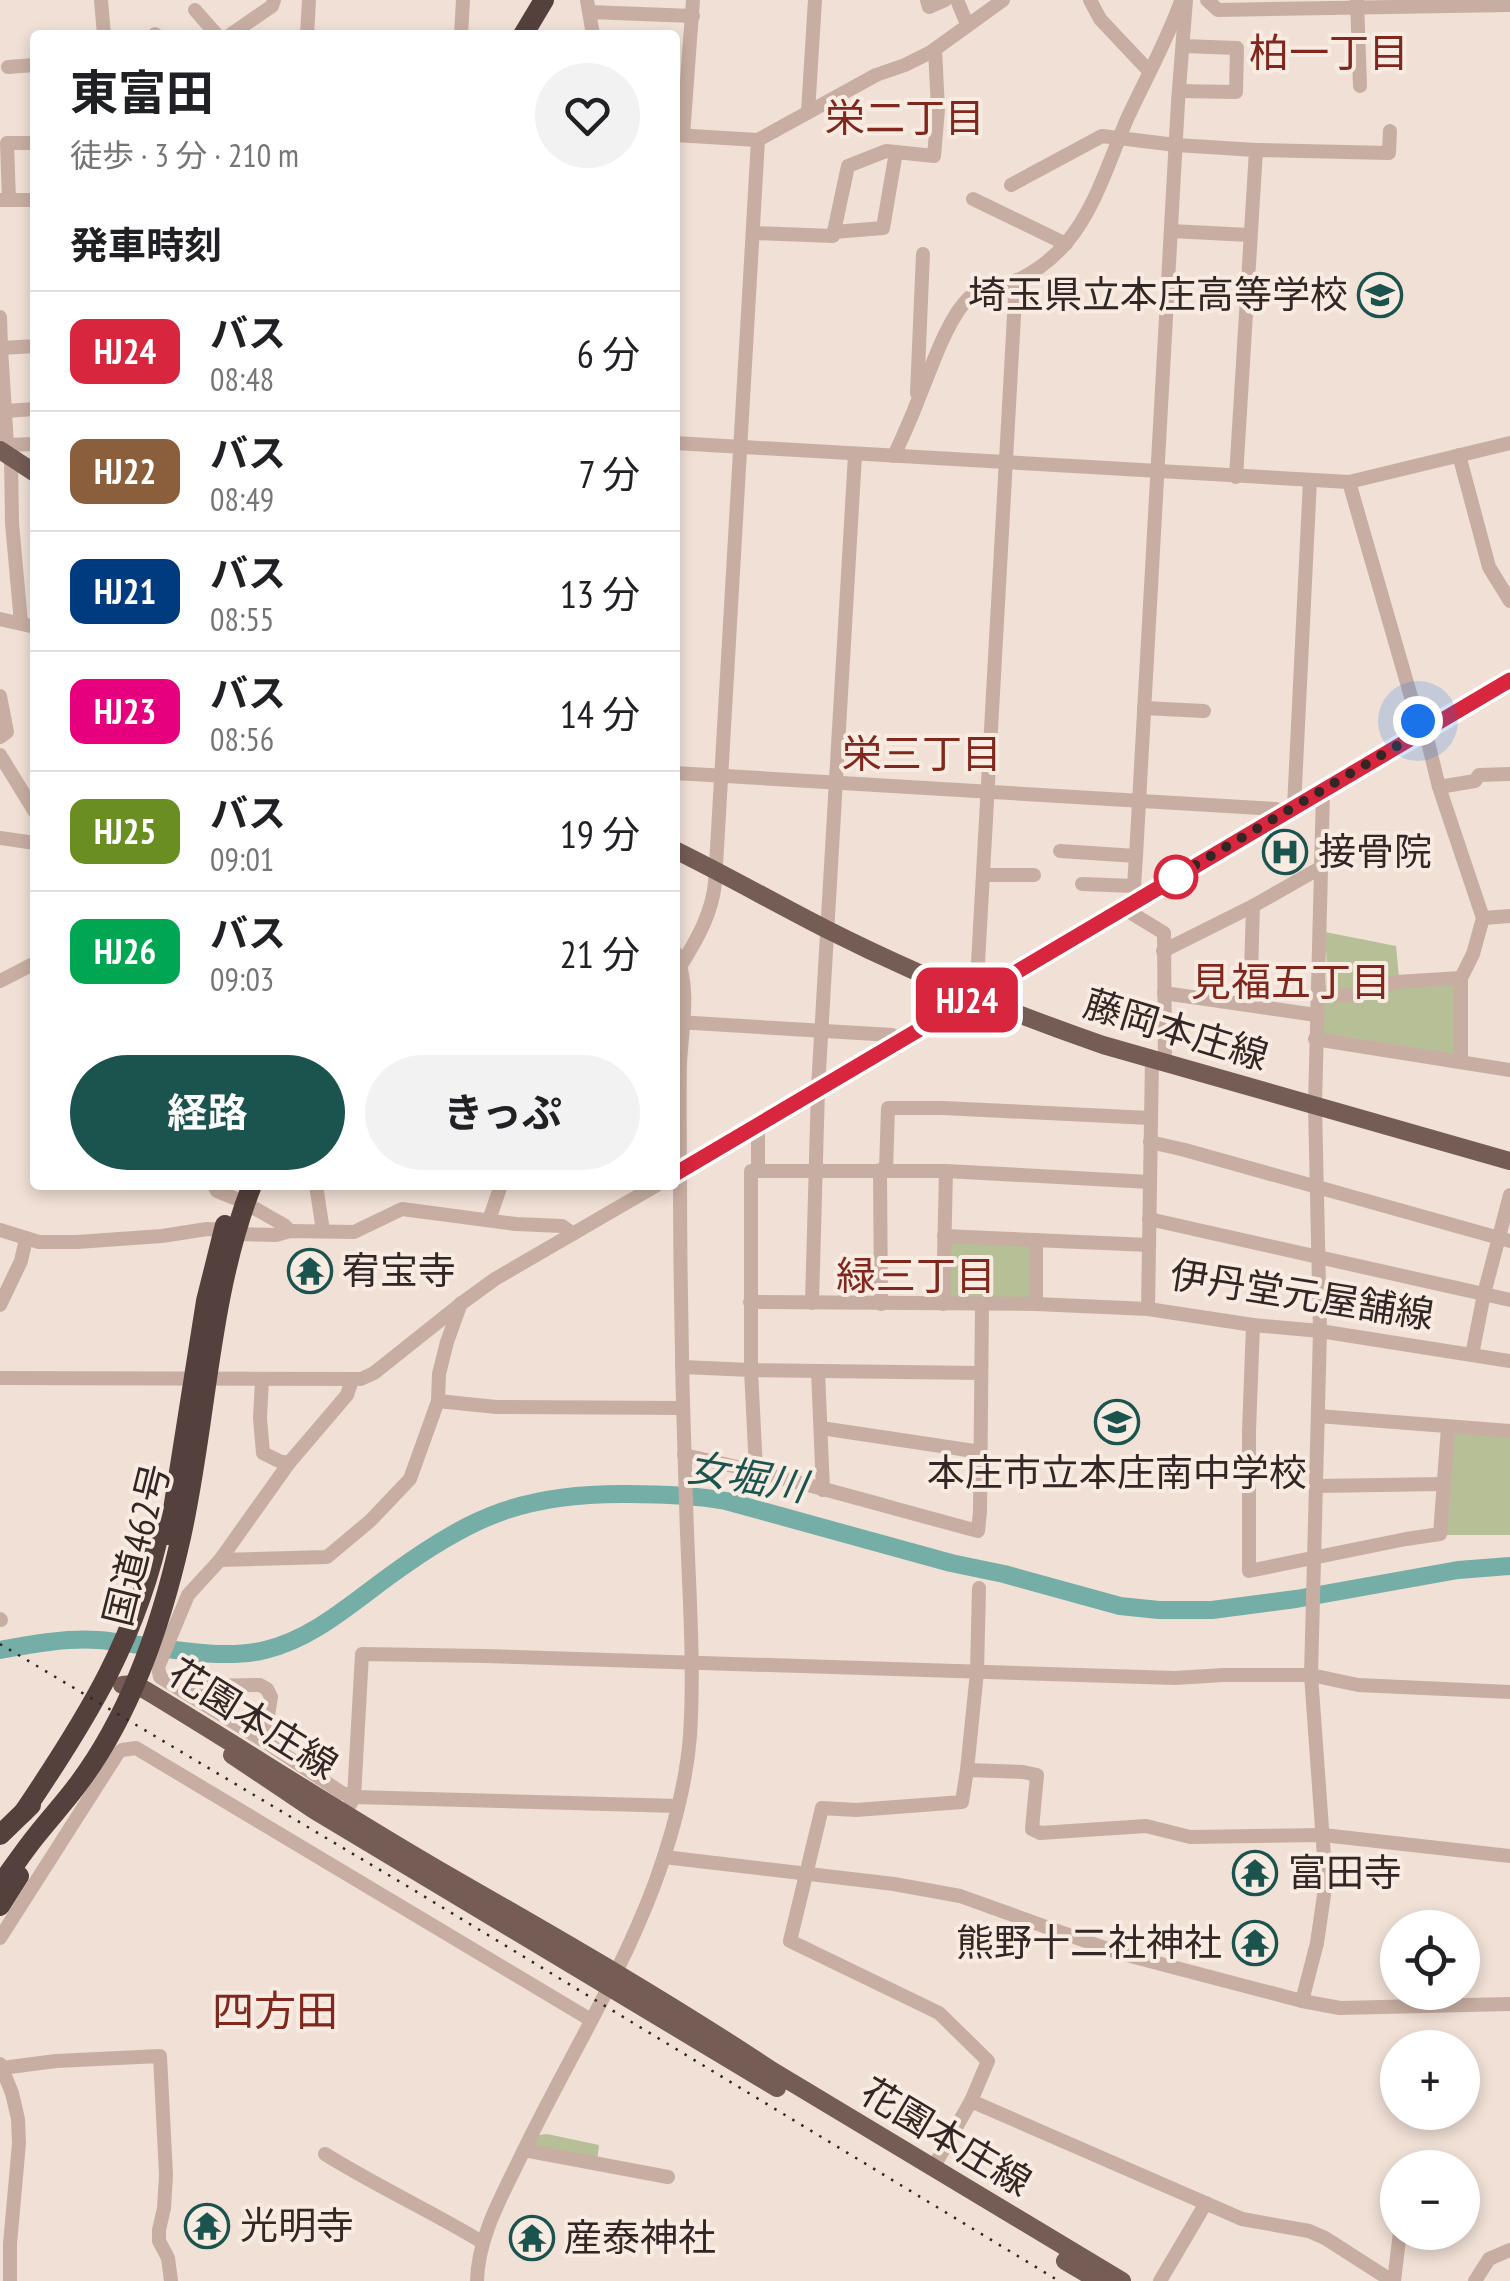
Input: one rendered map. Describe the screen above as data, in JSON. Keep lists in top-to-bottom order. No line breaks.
{"streets":{"highway":["国道462号"],"main road":["藤岡本庄線","花園本庄線"],"street":["伊丹堂元屋舗線"]},"crossings":[["藤岡本庄線","伊丹堂元屋舗線"]],"districts":["柏一丁目","栄二丁目","栄三丁目","見福五丁目","緑三丁目","四方田"],"water":["女堀川"],"places":{"school or university":["埼玉県立本庄高等学校","本庄市立本庄南中学校"],"hospital":["接骨院"],"temple":["宥宝寺","富田寺","熊野十二社神社","光明寺","産泰神社"]},"lines":["bus line HJ24"],"page":{"on_map":"HJ24","heading":[["東富田","徒歩 · 3 分 · 210 m"],"発車時刻"],"list":[{"mark":"HJ24","name":"バス","note":"08:48","value":"6 分"},{"mark":"HJ22","name":"バス","note":"08:49","value":"7 分"},{"mark":"HJ21","name":"バス","note":"08:55","value":"13 分"},{"mark":"HJ23","name":"バス","note":"08:56","value":"14 分"},{"mark":"HJ25","name":"バス","note":"09:01","value":"19 分"},{"mark":"HJ26","name":"バス","note":"09:03","value":"21 分"}],"buttons":["経路","きっぷ"],"map_buttons":["+","−"]}}
